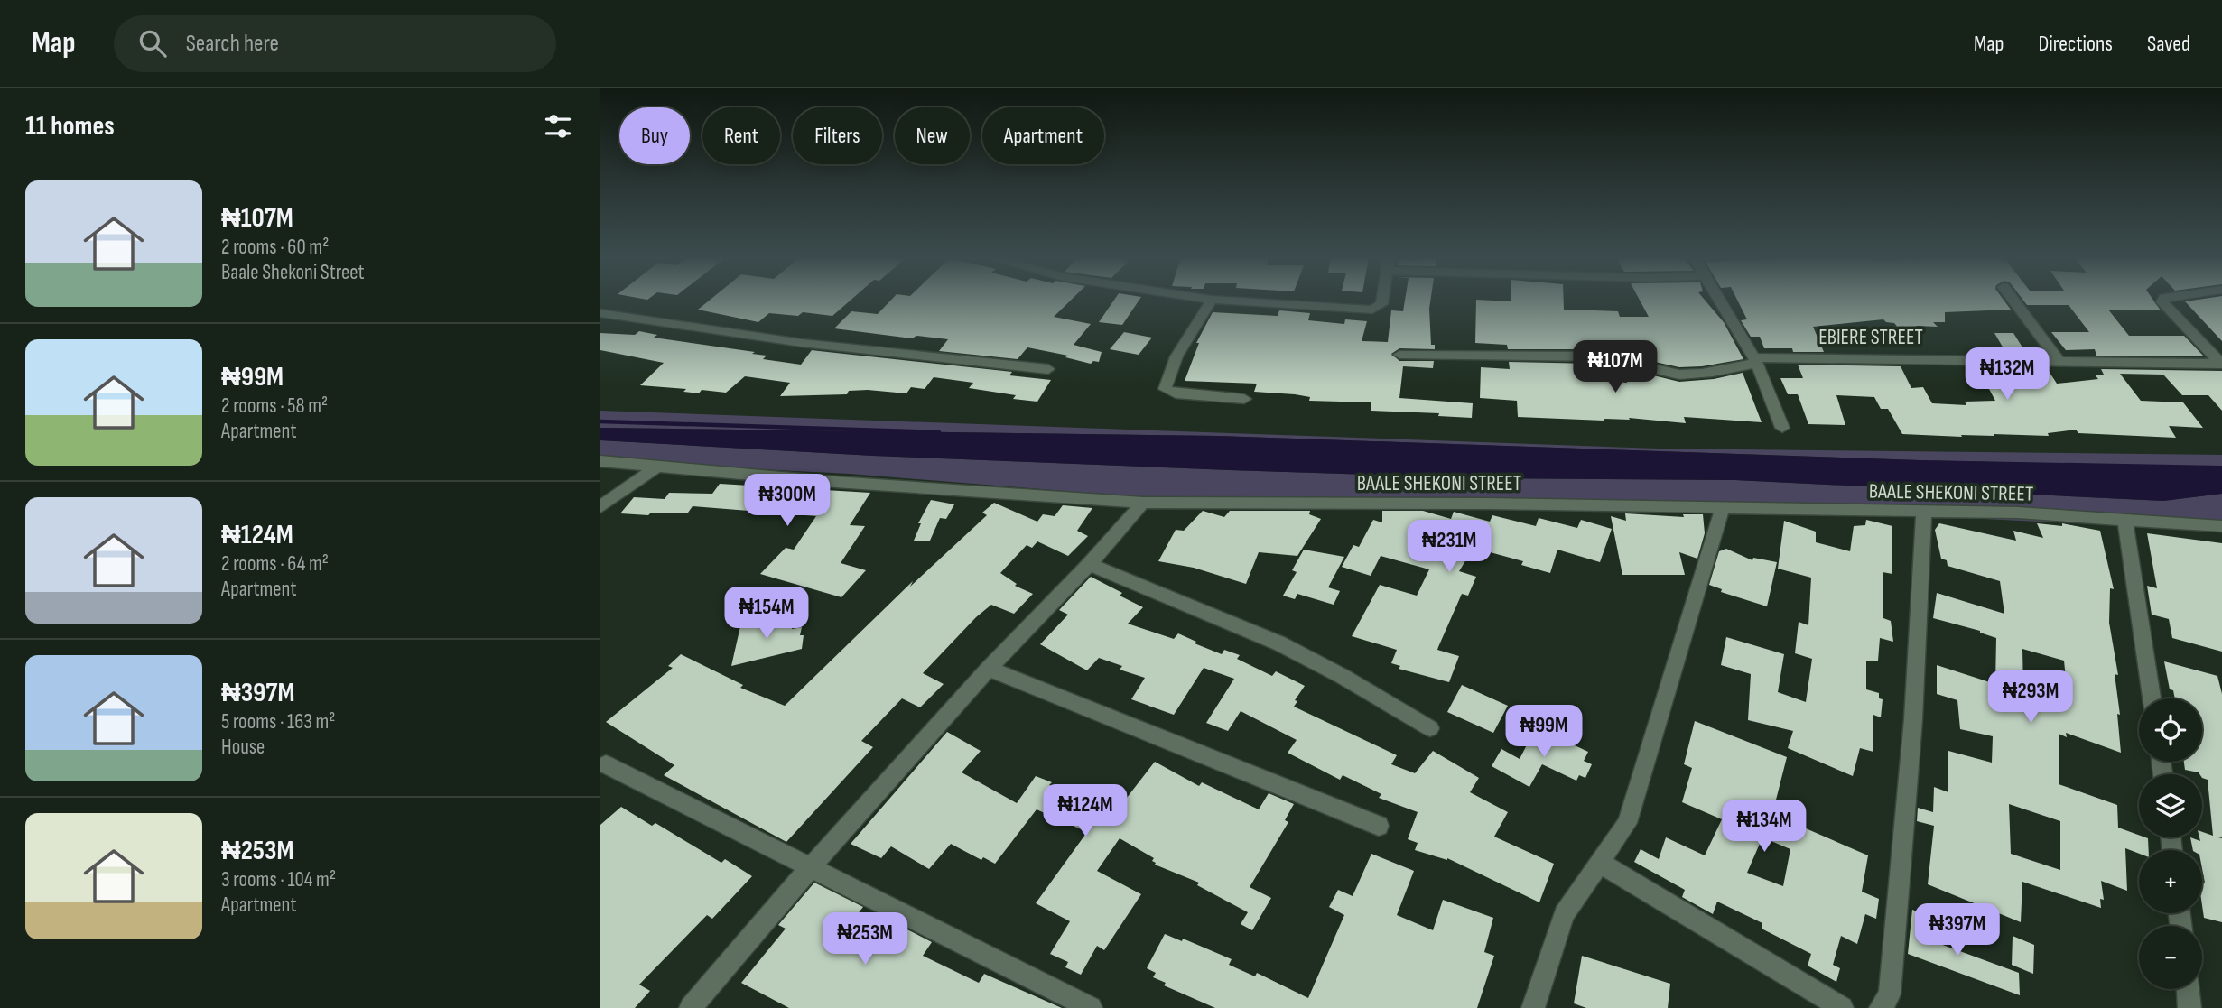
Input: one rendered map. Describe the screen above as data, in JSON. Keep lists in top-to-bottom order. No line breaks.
{"streets":{"street":["EBIERE STREET","BAALE SHEKONI STREET"]},"page":{"header":"Map","search":"Search here","nav":["Map","Directions","Saved"],"heading":"11 homes","chip":["Buy","Rent","Filters","New","Apartment"],"list":[{"name":"₦107M","note":"2 rooms · 60 m² · Baale Shekoni Street"},{"name":"₦99M","note":"2 rooms · 58 m² · Apartment"},{"name":"₦124M","note":"2 rooms · 64 m² · Apartment"},{"name":"₦397M","note":"5 rooms · 163 m² · House"},{"name":"₦253M","note":"3 rooms · 104 m² · Apartment"}],"price":["₦107M","₦132M","₦300M","₦231M","₦154M","₦293M","₦99M","₦124M","₦134M","₦397M","₦253M"],"map_buttons":["+","−"]}}
